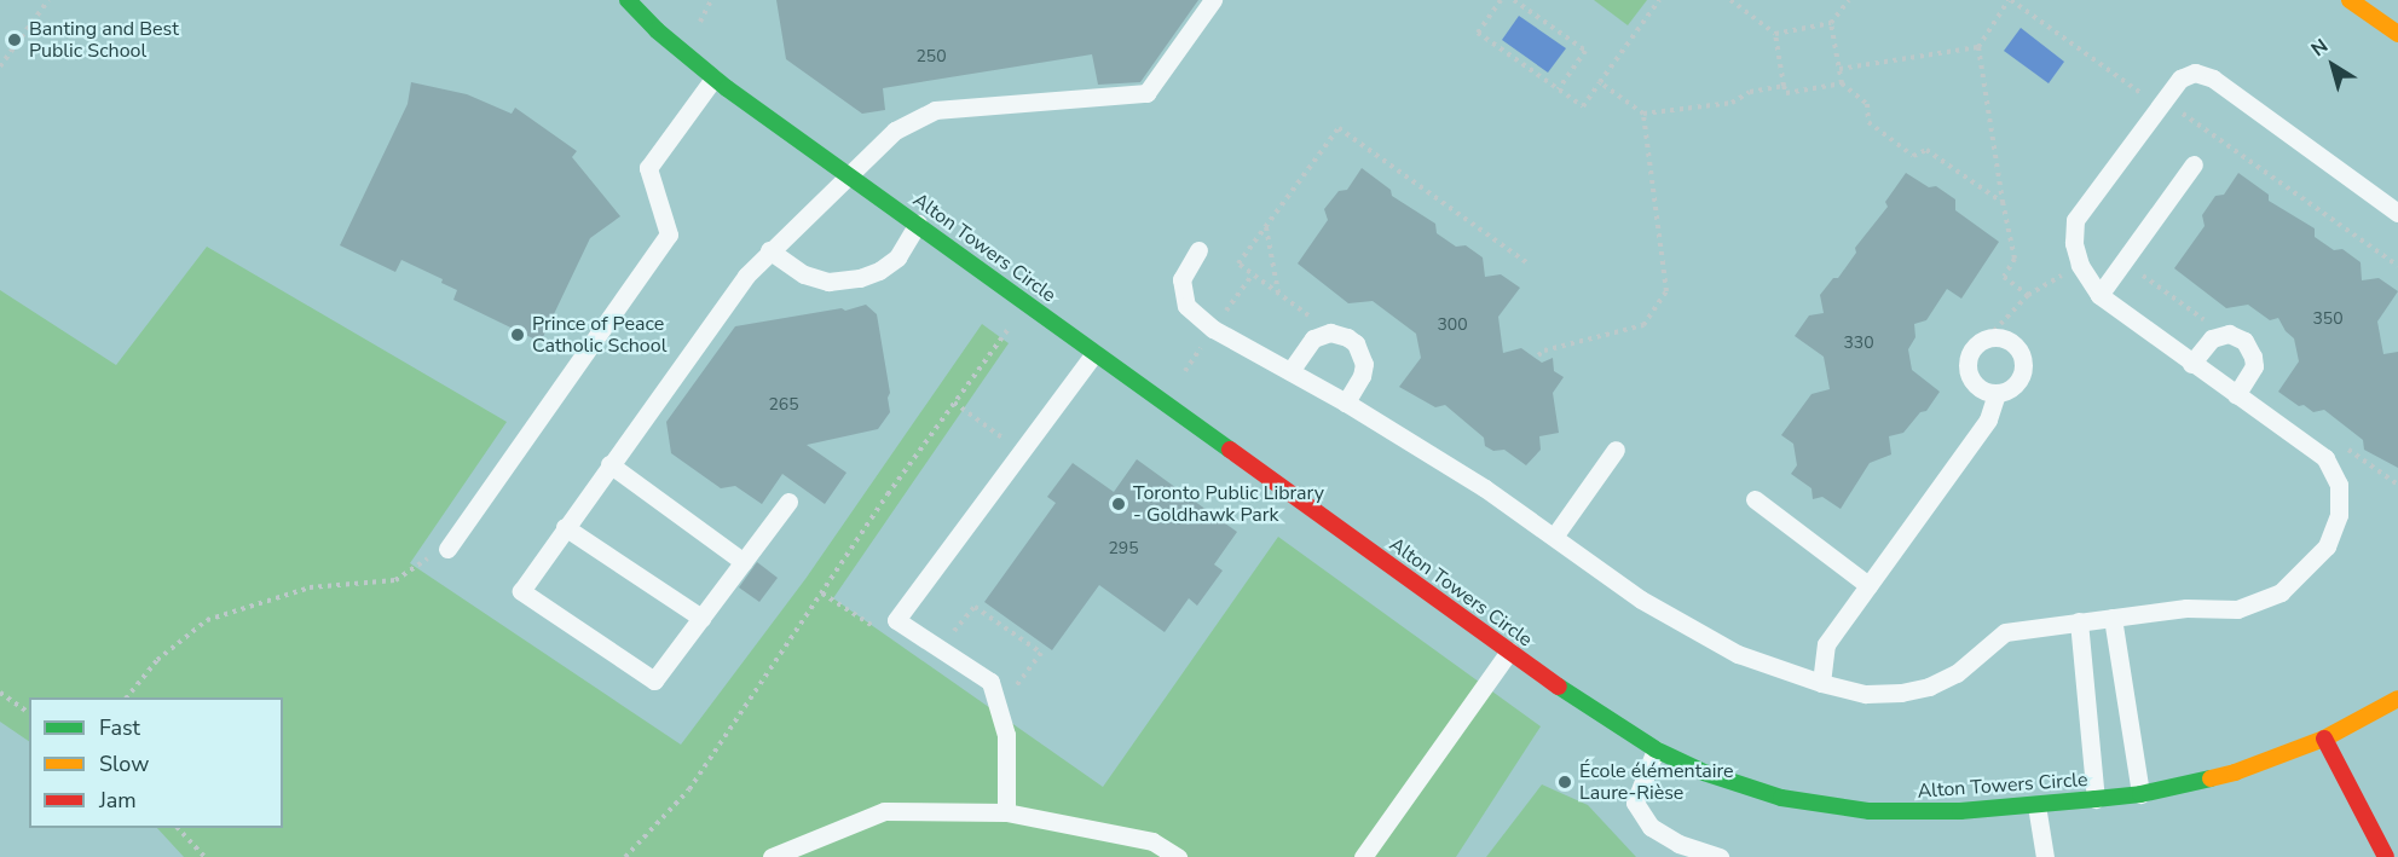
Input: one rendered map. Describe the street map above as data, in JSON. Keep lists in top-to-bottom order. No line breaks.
{"streets":{"street":["Alton Towers Circle"]},"places":["Banting and Best Public School","Prince of Peace Catholic School","Toronto Public Library - Goldhawk Park","École élémentaire Laure-Rièse"],"house_numbers":["250","350","300","330","265","295"],"legend":["Fast","Slow","Jam"],"north":"top left"}
